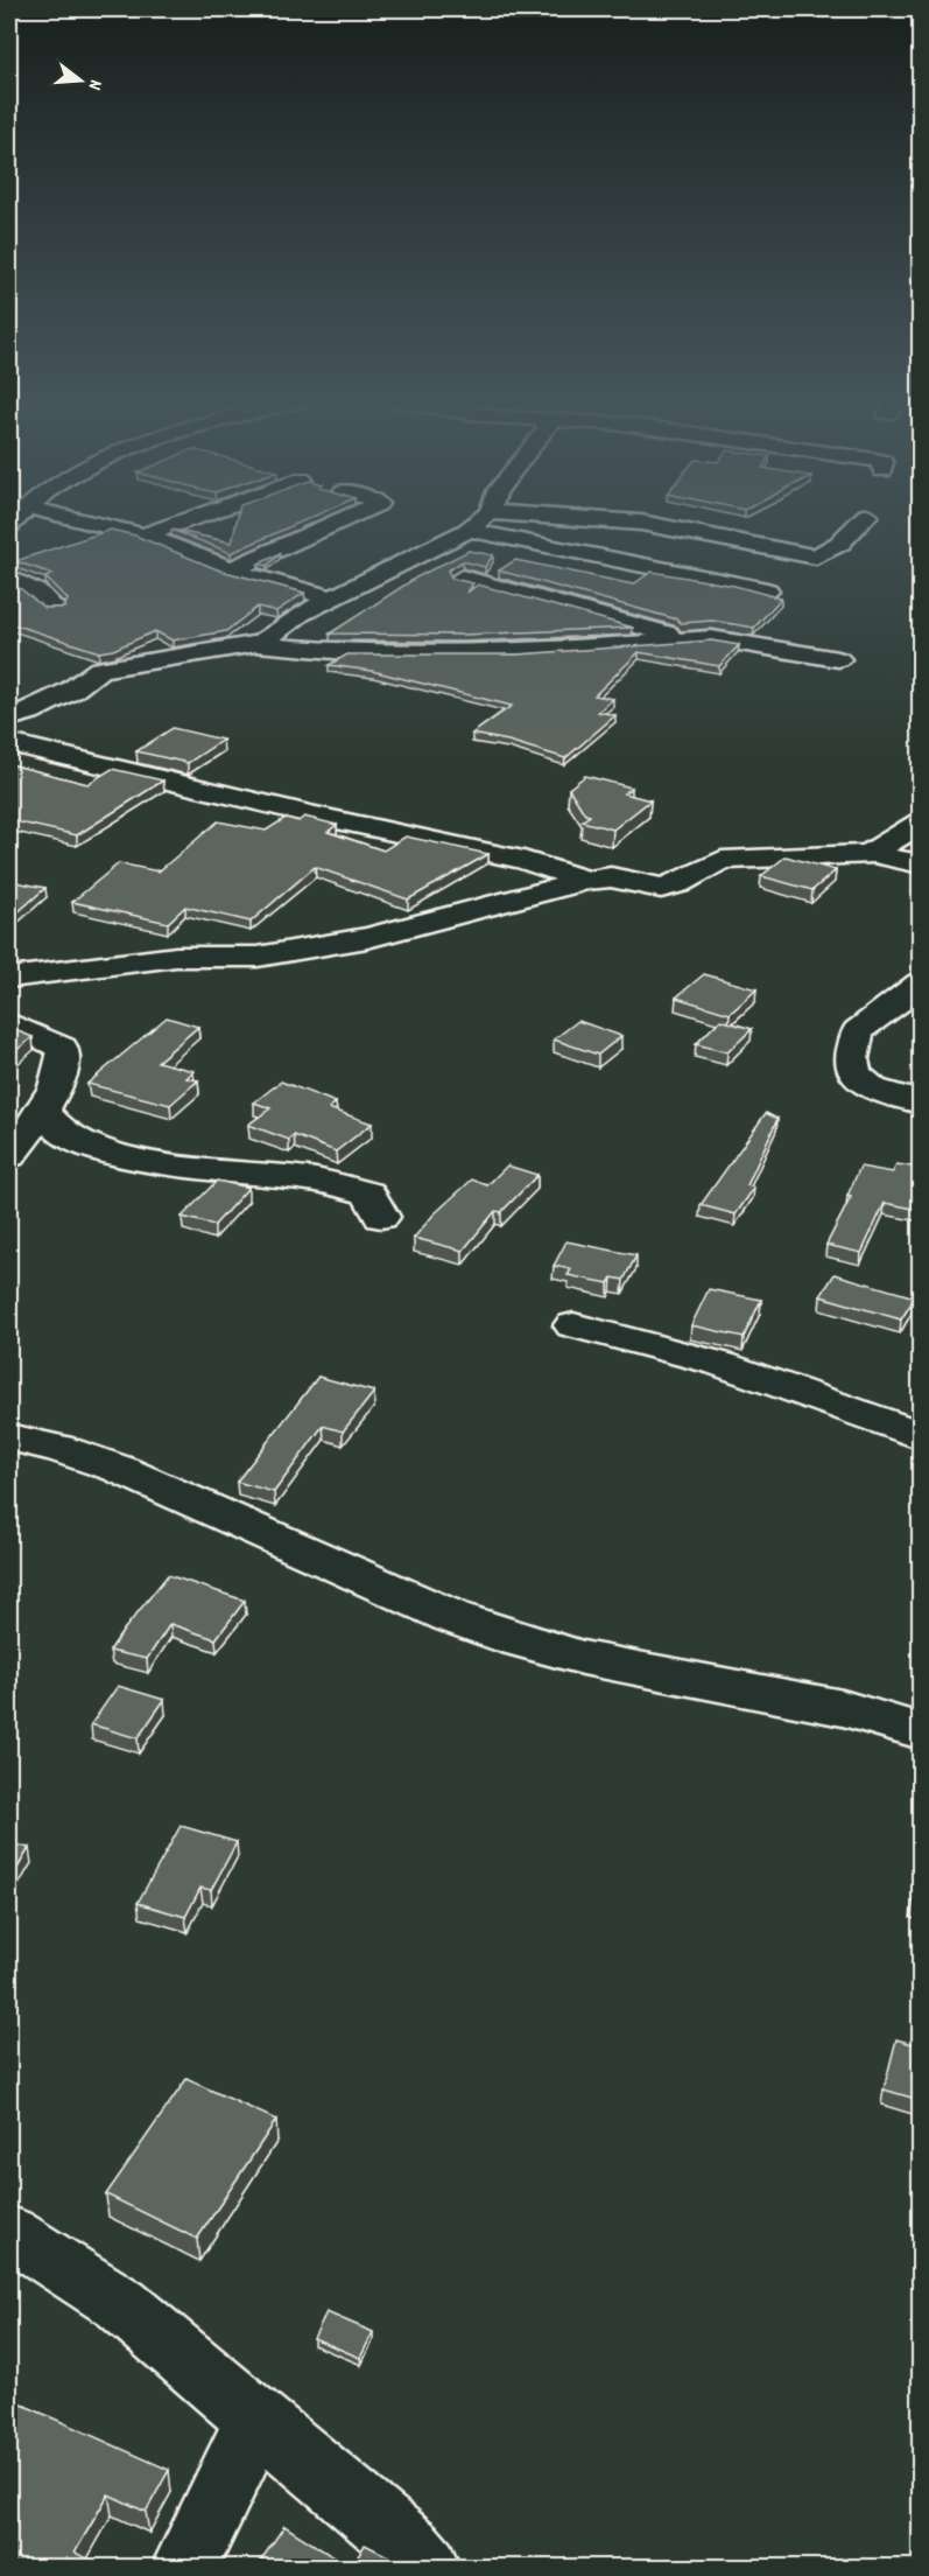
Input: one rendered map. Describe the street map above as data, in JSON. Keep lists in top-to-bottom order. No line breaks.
{"north":"right"}
